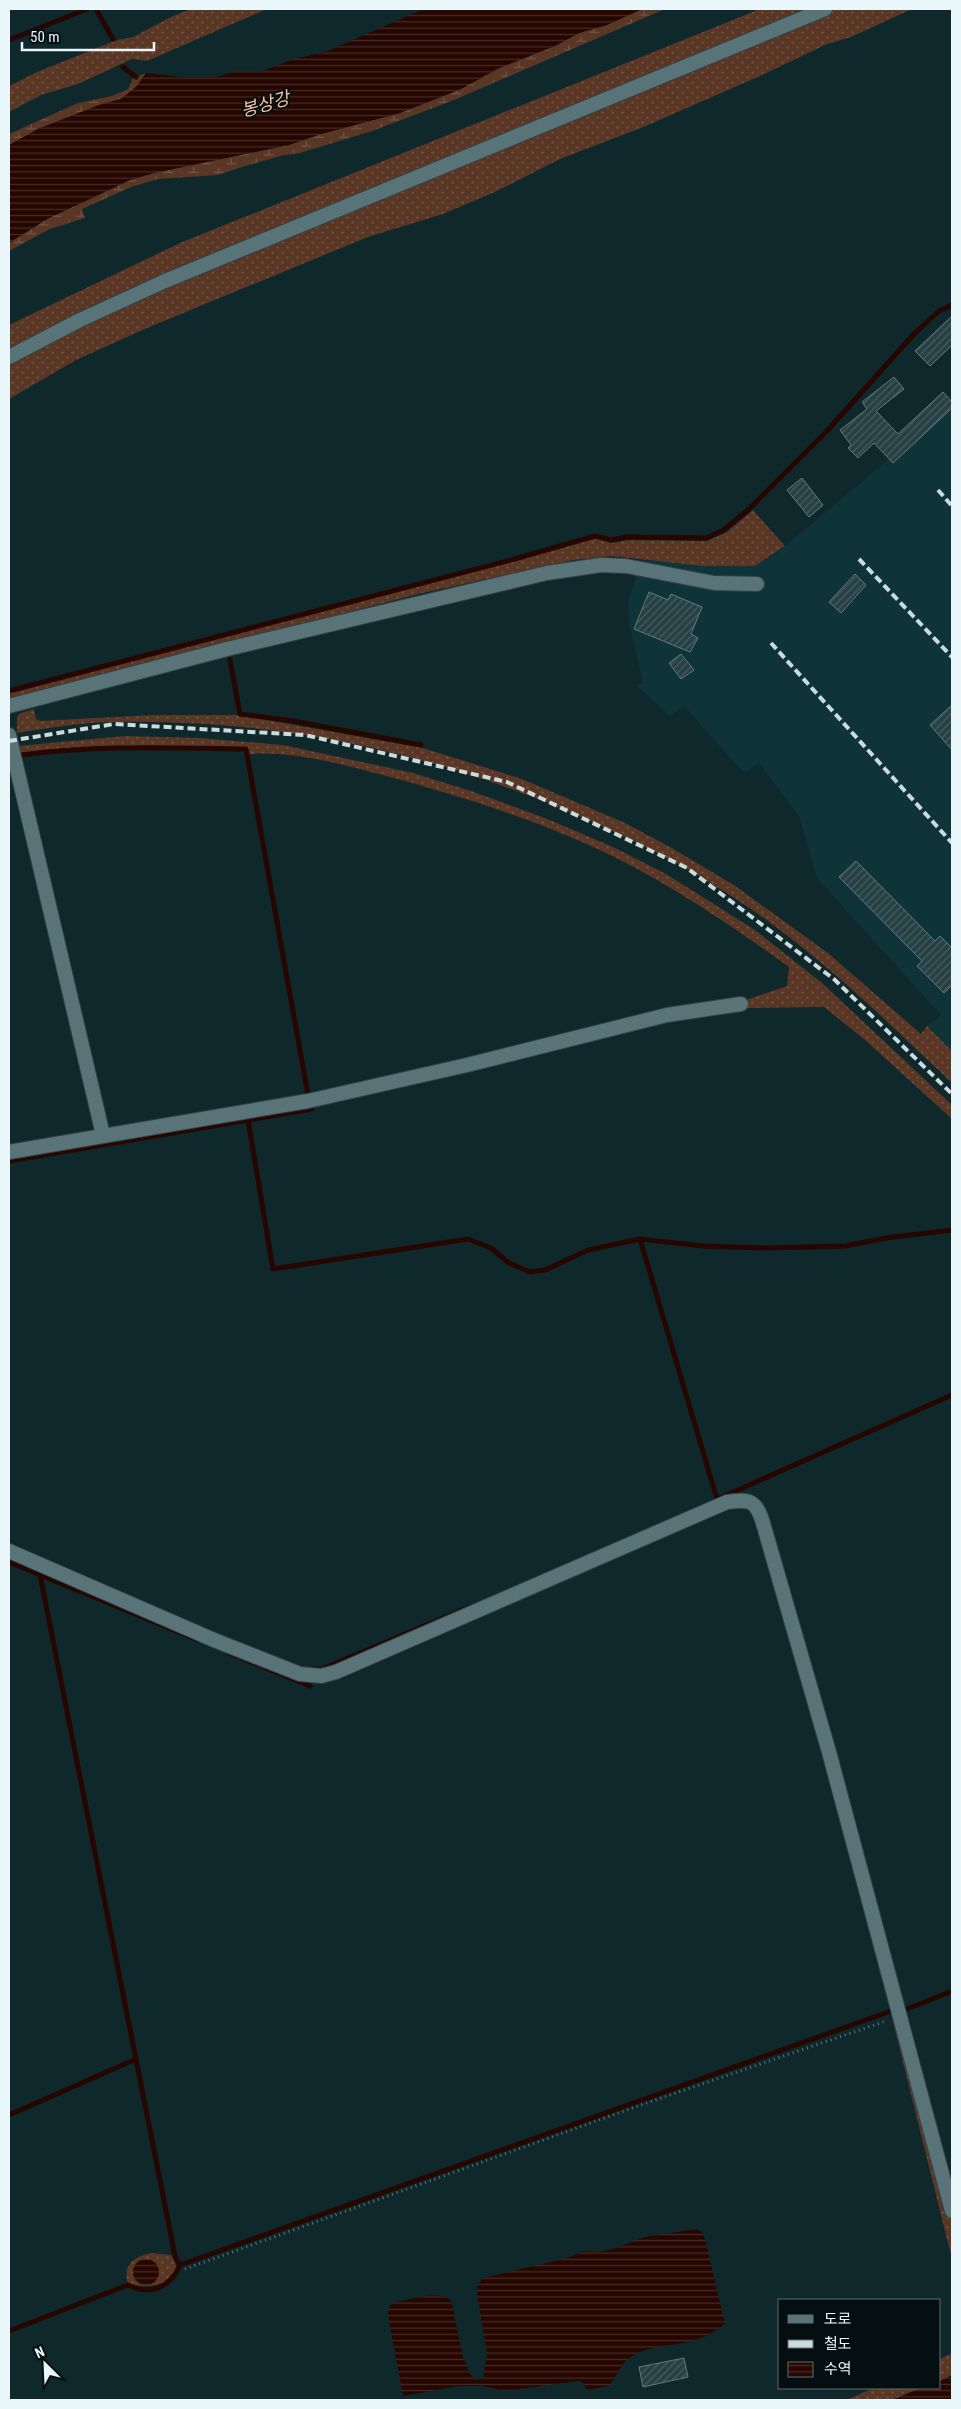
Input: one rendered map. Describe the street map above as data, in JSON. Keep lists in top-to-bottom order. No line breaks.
{"water":["봉상강"],"legend":["도로","철도","수역"],"scale_bar":"50 m","north":"top left"}
